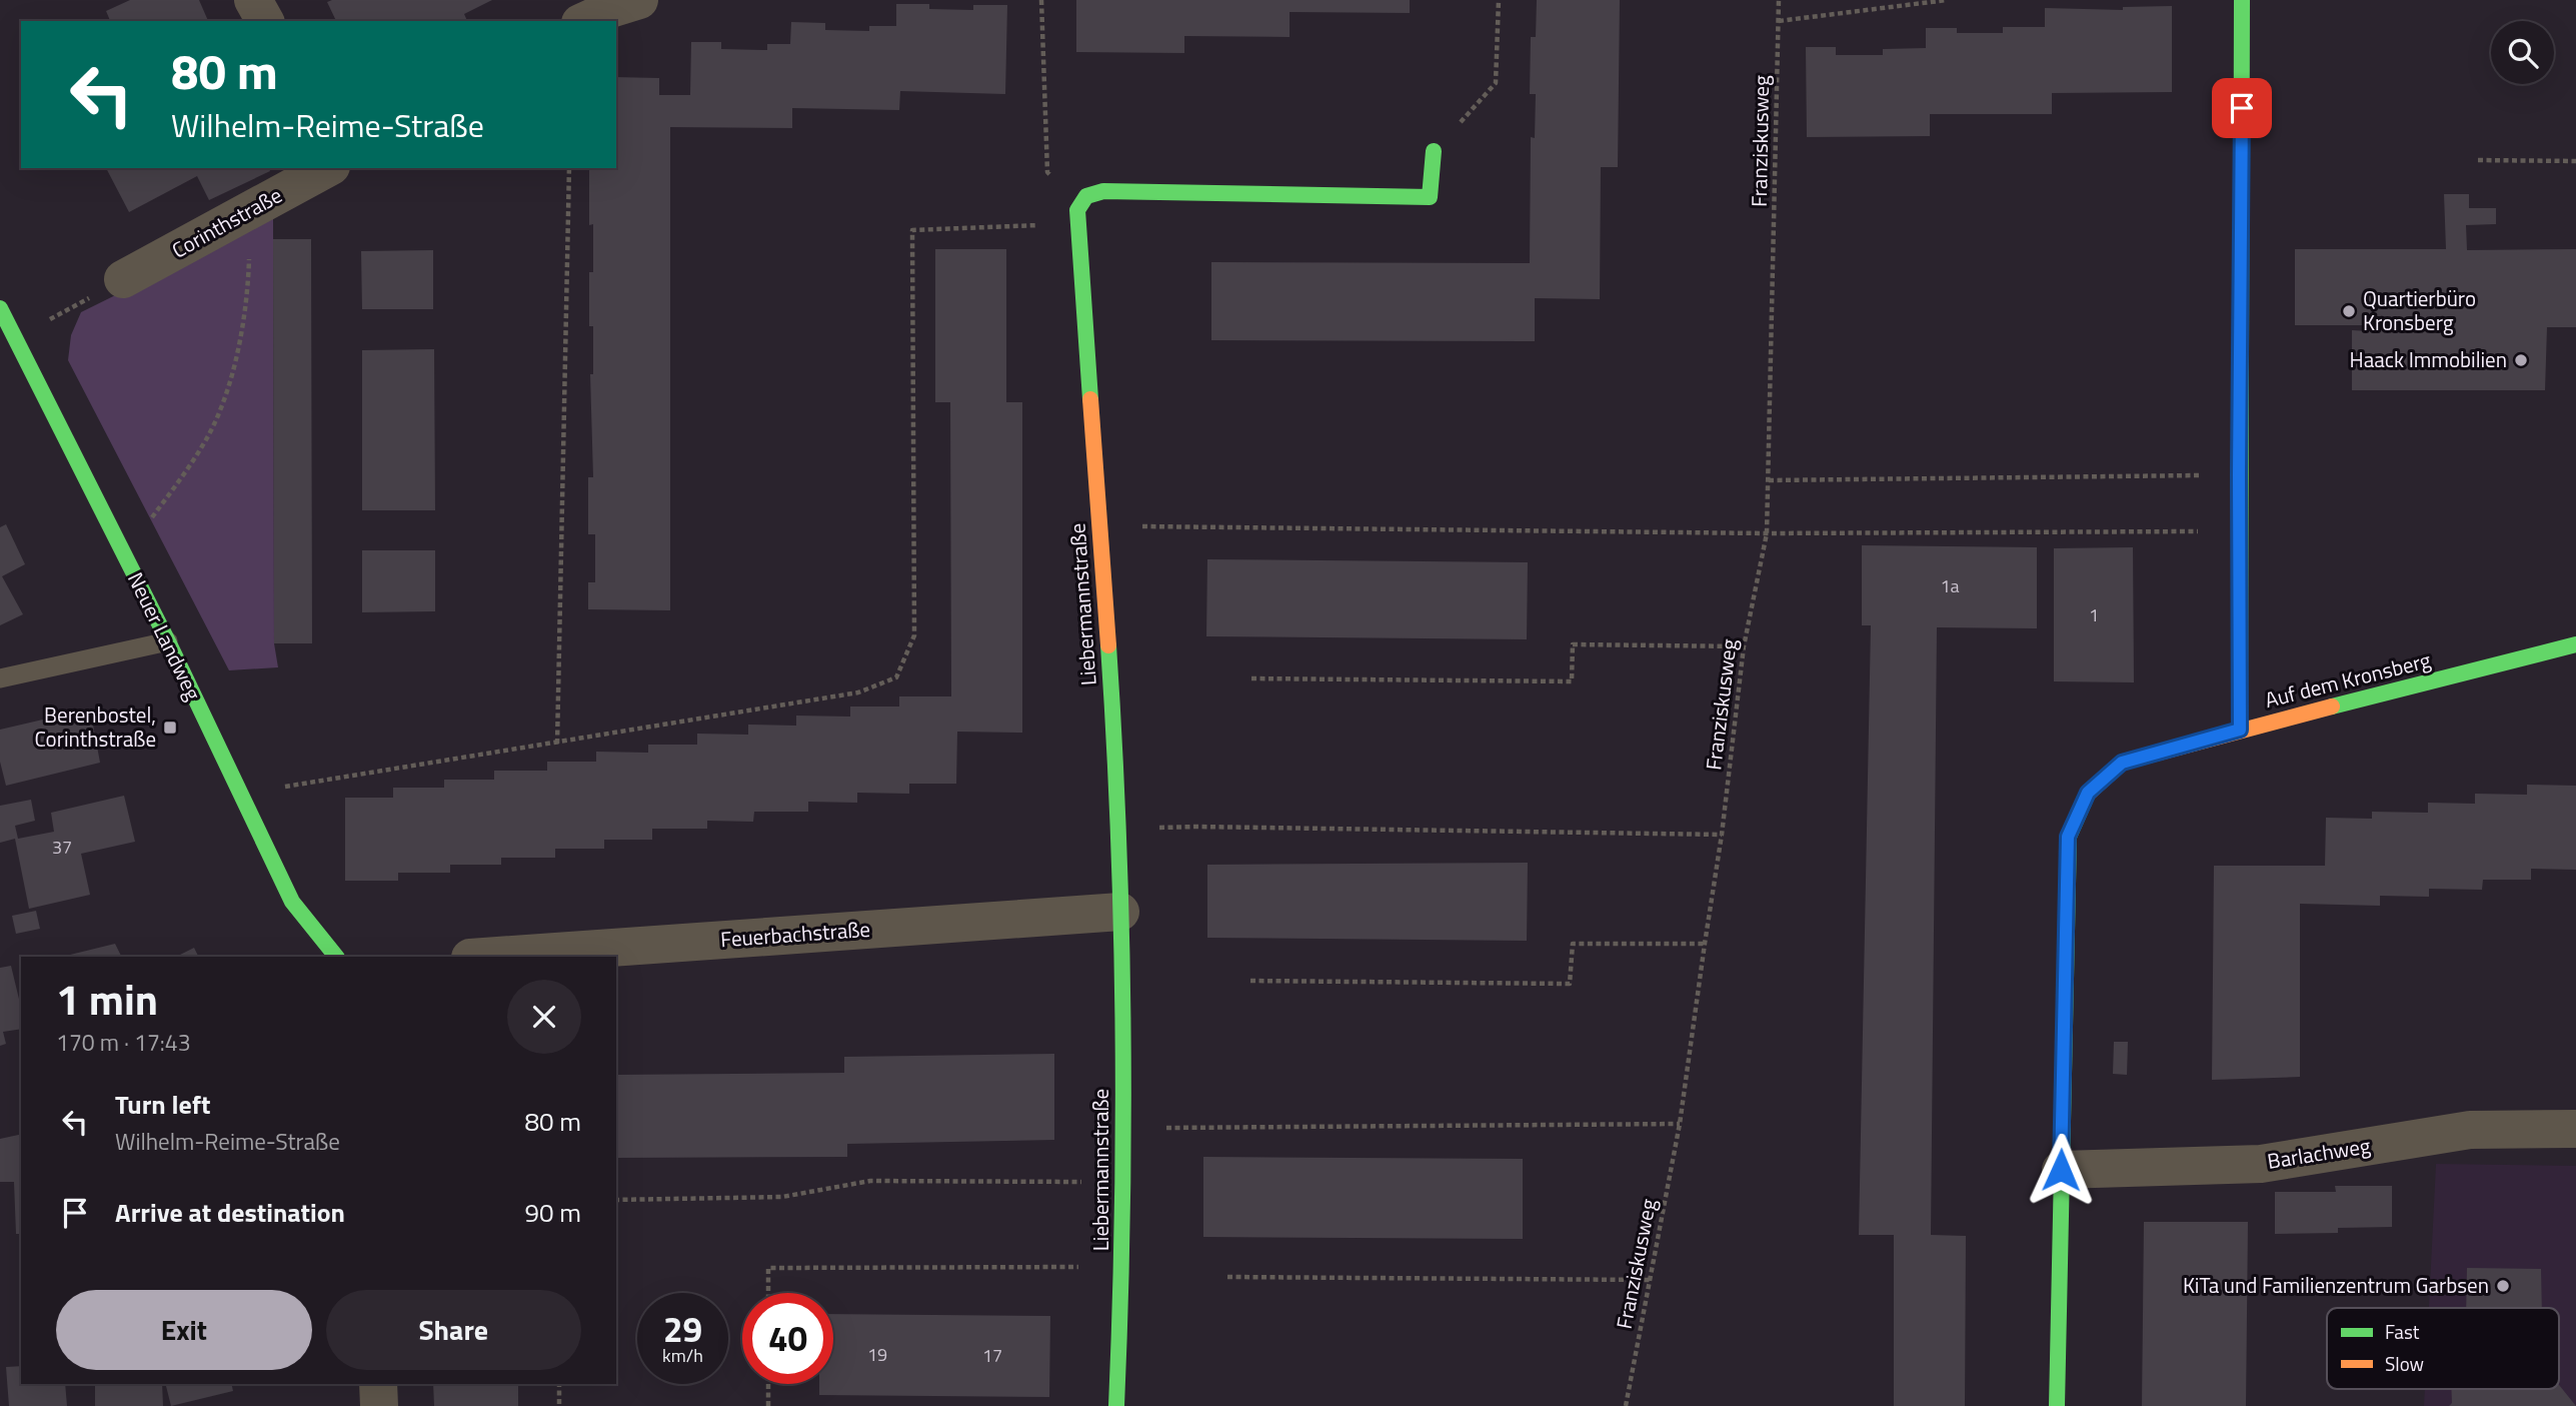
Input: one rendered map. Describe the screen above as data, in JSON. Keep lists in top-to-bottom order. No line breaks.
{"streets":{"street":["Corinthstraße","Liebermannstraße","Neuer Landweg","Auf dem Kronsberg","Feuerbachstraße","Barlachweg"],"path":["Franziskusweg"]},"crossings":[["Liebermannstraße","Feuerbachstraße"],["Auf dem Kronsberg","Barlachweg"]],"places":{"other":["Quartierbüro Kronsberg","Haack Immobilien","KiTa und Familienzentrum Garbsen"],"transit":["Berenbostel, Corinthstraße"]},"house_numbers":["1a","1","37","19","17"],"legend":["Fast","Slow"],"page":{"turn":["80 m","Wilhelm-Reime-Straße"],"heading":["1 min","170 m · 17:43"],"list":[{"name":"Turn left","note":"Wilhelm-Reime-Straße","value":"80 m"},{"name":"Arrive at destination","value":"90 m"}],"buttons":["Exit","Share"],"speed":"29 km/h","limit":"40"}}
